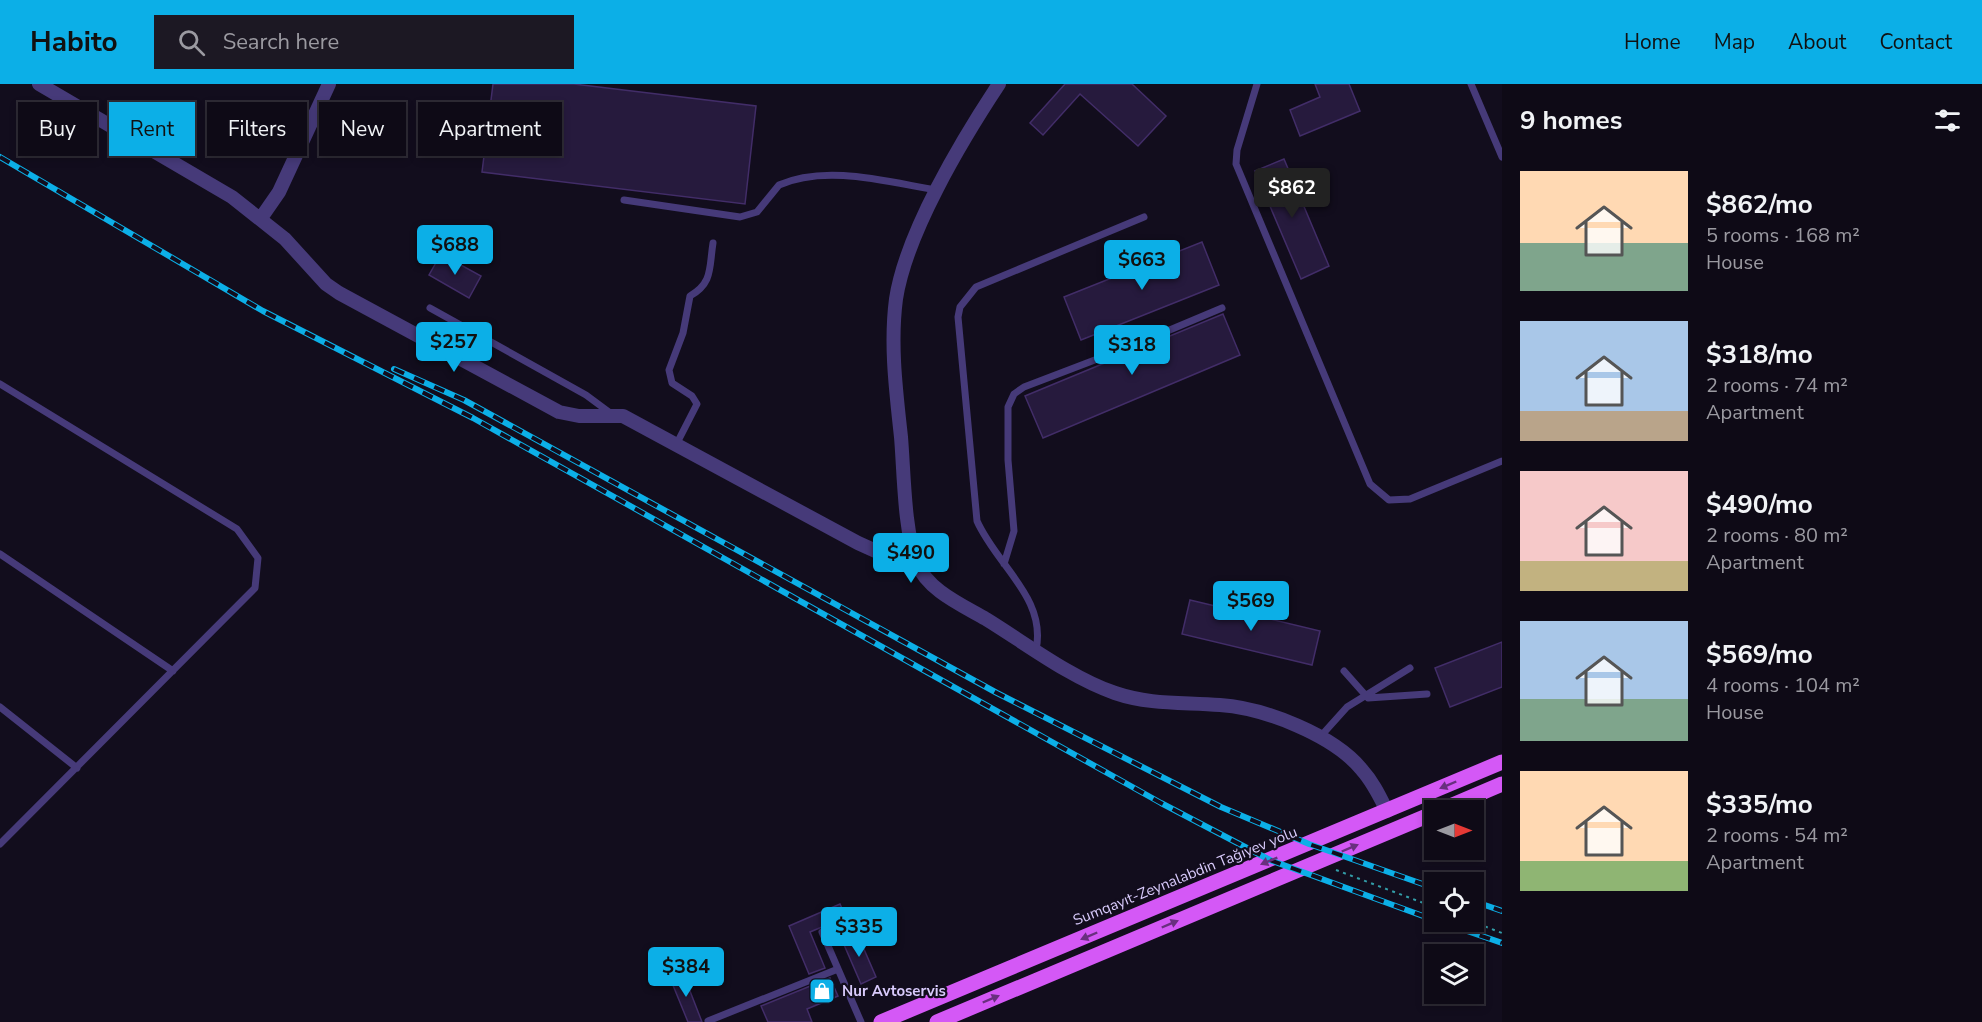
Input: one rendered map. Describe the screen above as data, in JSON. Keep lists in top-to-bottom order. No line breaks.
{"streets":{"main road":["Sumqayıt-Zeynalabdin Tağıyev yolu"]},"places":{"shop":["Nur Avtoservis"]},"north":"right","page":{"header":"Habito","search":"Search here","nav":["Home","Map","About","Contact"],"heading":"9 homes","chip":["Buy","Rent","Filters","New","Apartment"],"list":[{"name":"$862/mo","note":"5 rooms · 168 m² · House"},{"name":"$318/mo","note":"2 rooms · 74 m² · Apartment"},{"name":"$490/mo","note":"2 rooms · 80 m² · Apartment"},{"name":"$569/mo","note":"4 rooms · 104 m² · House"},{"name":"$335/mo","note":"2 rooms · 54 m² · Apartment"}],"price":["$862","$688","$663","$257","$318","$490","$569","$335","$384"]}}
